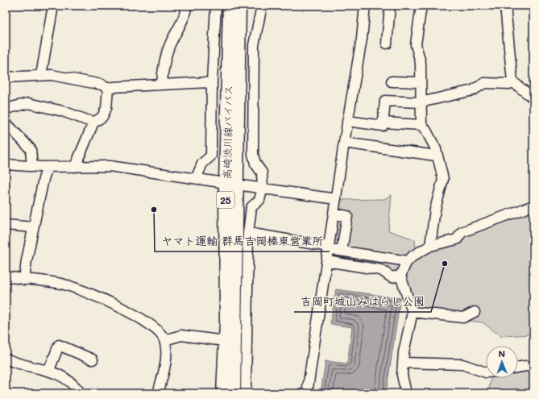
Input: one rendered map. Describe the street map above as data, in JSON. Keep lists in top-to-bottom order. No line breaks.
{"streets":{"main road":["高崎渋川線バイパス","25"]},"places":["ヤマト運輸 群馬吉岡榛東営業所","吉岡町城山みはらし公園"],"north":"top"}
